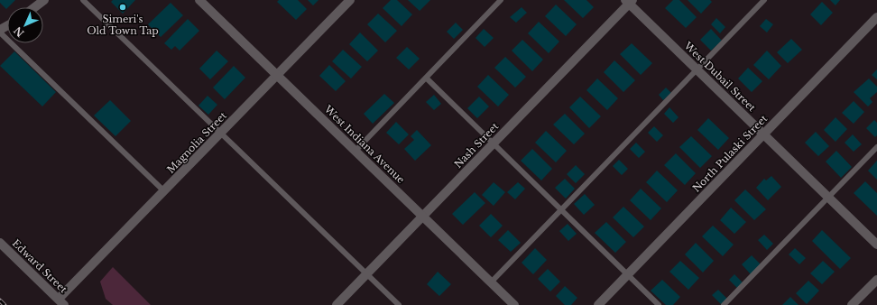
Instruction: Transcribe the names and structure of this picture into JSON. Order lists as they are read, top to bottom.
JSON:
{
  "streets": {
    "street": [
      "West Dubail Street",
      "Magnolia Street",
      "West Indiana Avenue",
      "Nash Street",
      "North Pulaski Street",
      "Edward Street"
    ]
  },
  "crossings": [
    ["West Dubail Street", "Nash Street"],
    ["West Dubail Street", "North Pulaski Street"],
    ["Magnolia Street", "West Indiana Avenue"],
    ["Magnolia Street", "Edward Street"],
    ["West Indiana Avenue", "Nash Street"]
  ],
  "places": ["Simeri's Old Town Tap"],
  "north": "bottom left"
}
